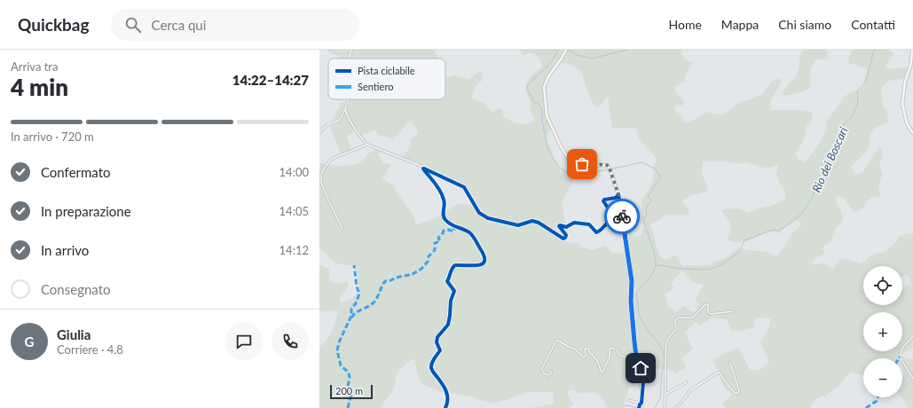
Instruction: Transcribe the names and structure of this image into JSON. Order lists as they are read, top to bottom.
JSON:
{
  "water": ["Rio dei Boscari"],
  "legend": ["Pista ciclabile", "Sentiero"],
  "scale_bar": "200 m",
  "page": {
    "header": "Quickbag",
    "search": "Cerca qui",
    "nav": [
      "Home",
      "Mappa",
      "Chi siamo",
      "Contatti"
    ],
    "heading": ["4 min", "Arriva tra", "14:22–14:27"],
    "panel": ["Giulia", "Corriere · 4.8"],
    "bar": "In arrivo · 720 m",
    "list": [
      ["Confermato", "14:00"],
      ["In preparazione", "14:05"],
      ["In arrivo", "14:12"],
      "Consegnato"
    ],
    "map_buttons": ["+", "−"],
    "round": "G",
    "scale": "200 m"
  }
}
